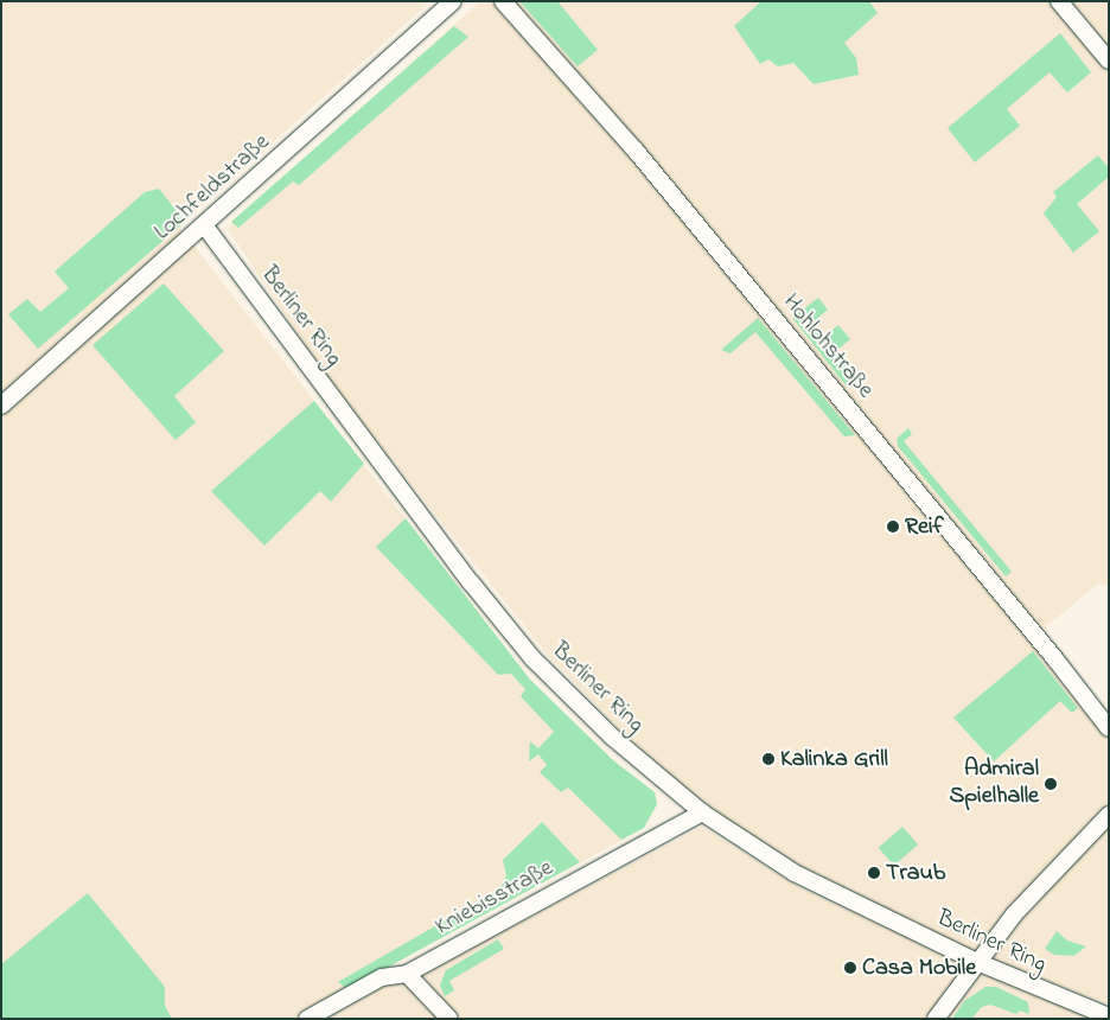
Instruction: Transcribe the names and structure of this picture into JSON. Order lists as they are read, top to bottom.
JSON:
{
  "streets": {
    "street": [
      "Lochfeldstraße",
      "Berliner Ring",
      "Hohlohstraße",
      "Kniebisstraße"
    ]
  },
  "crossings": [
    ["Lochfeldstraße", "Berliner Ring"],
    ["Berliner Ring", "Kniebisstraße"]
  ],
  "places": [
    "Reif",
    "Kalinka Grill",
    "Admiral Spielhalle",
    "Traub",
    "Casa Mobile"
  ]
}
